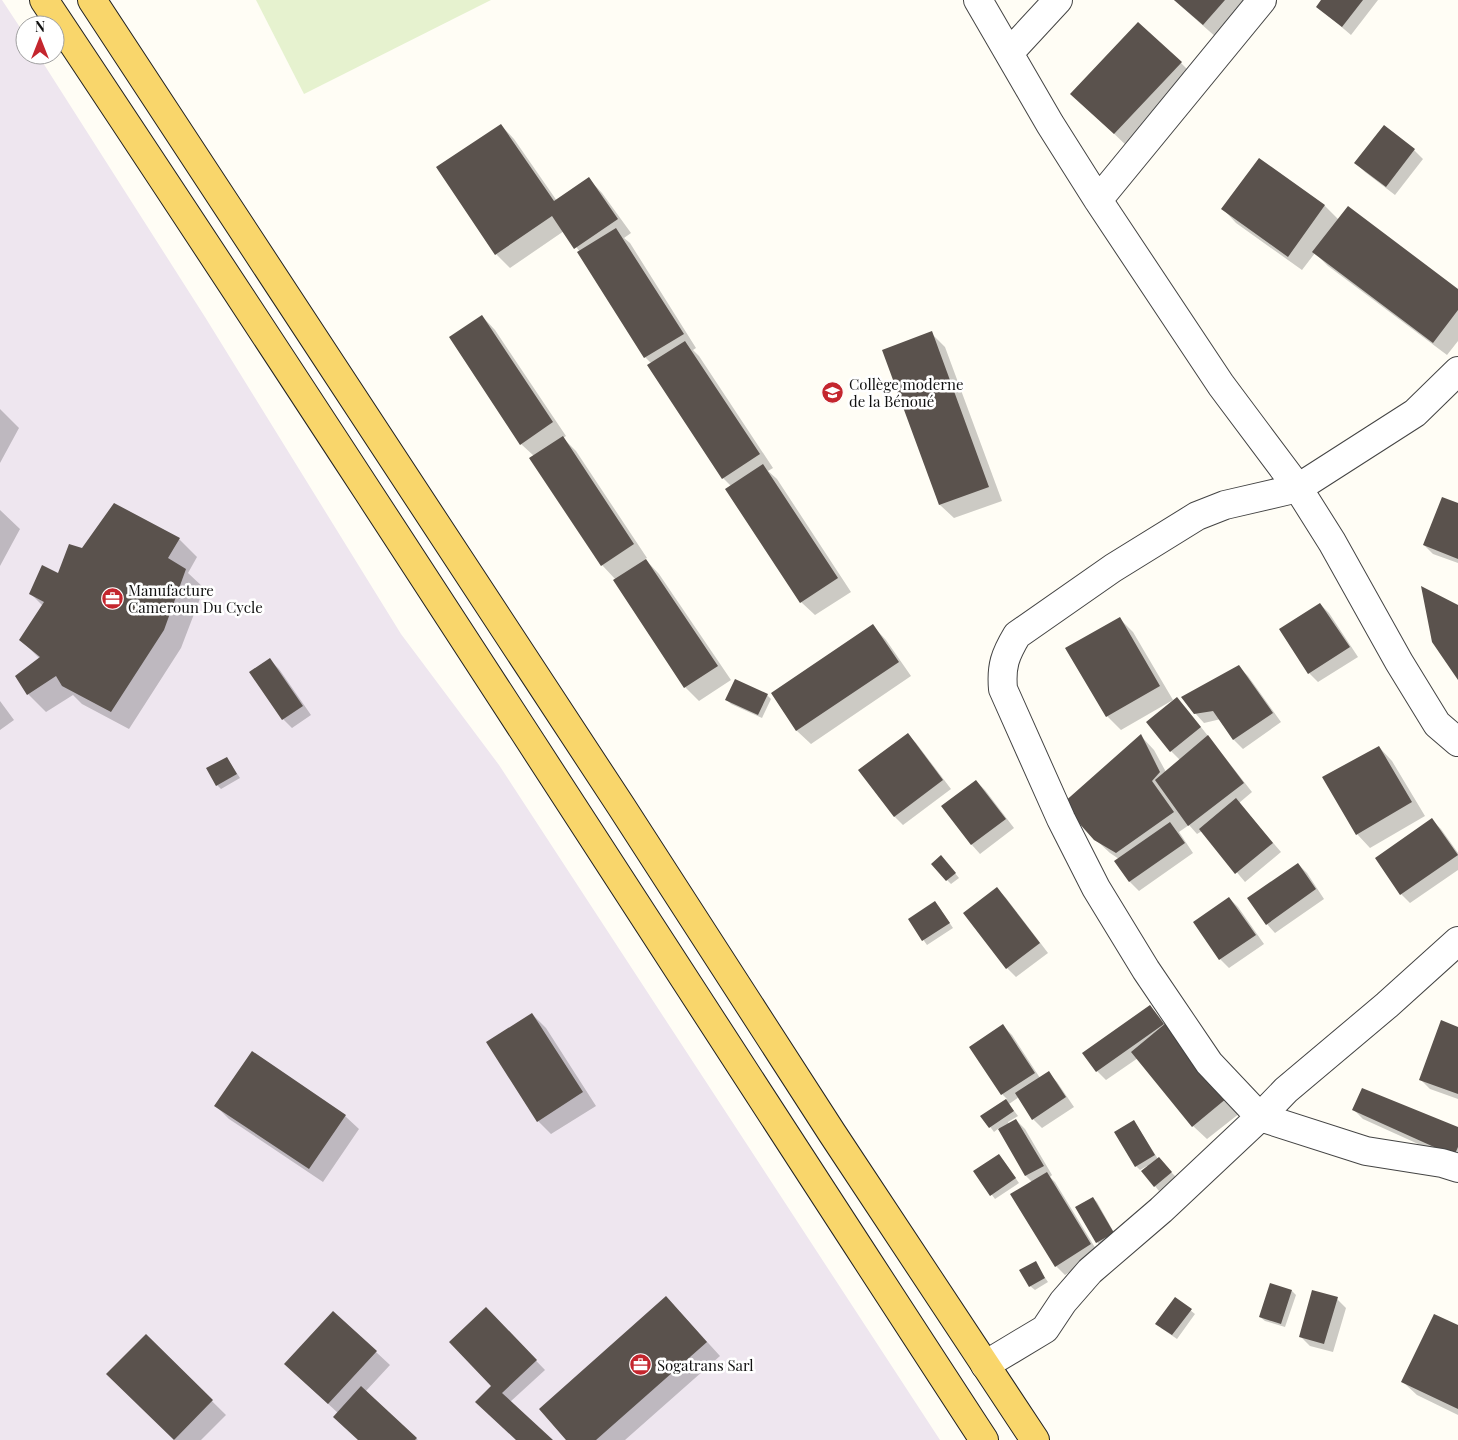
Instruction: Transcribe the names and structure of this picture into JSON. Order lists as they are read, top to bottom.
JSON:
{
  "places": {
    "school or university": ["Collège moderne de la Bénoué"],
    "office": ["Manufacture Cameroun Du Cycle", "Sogatrans Sarl"]
  },
  "north": "top"
}
